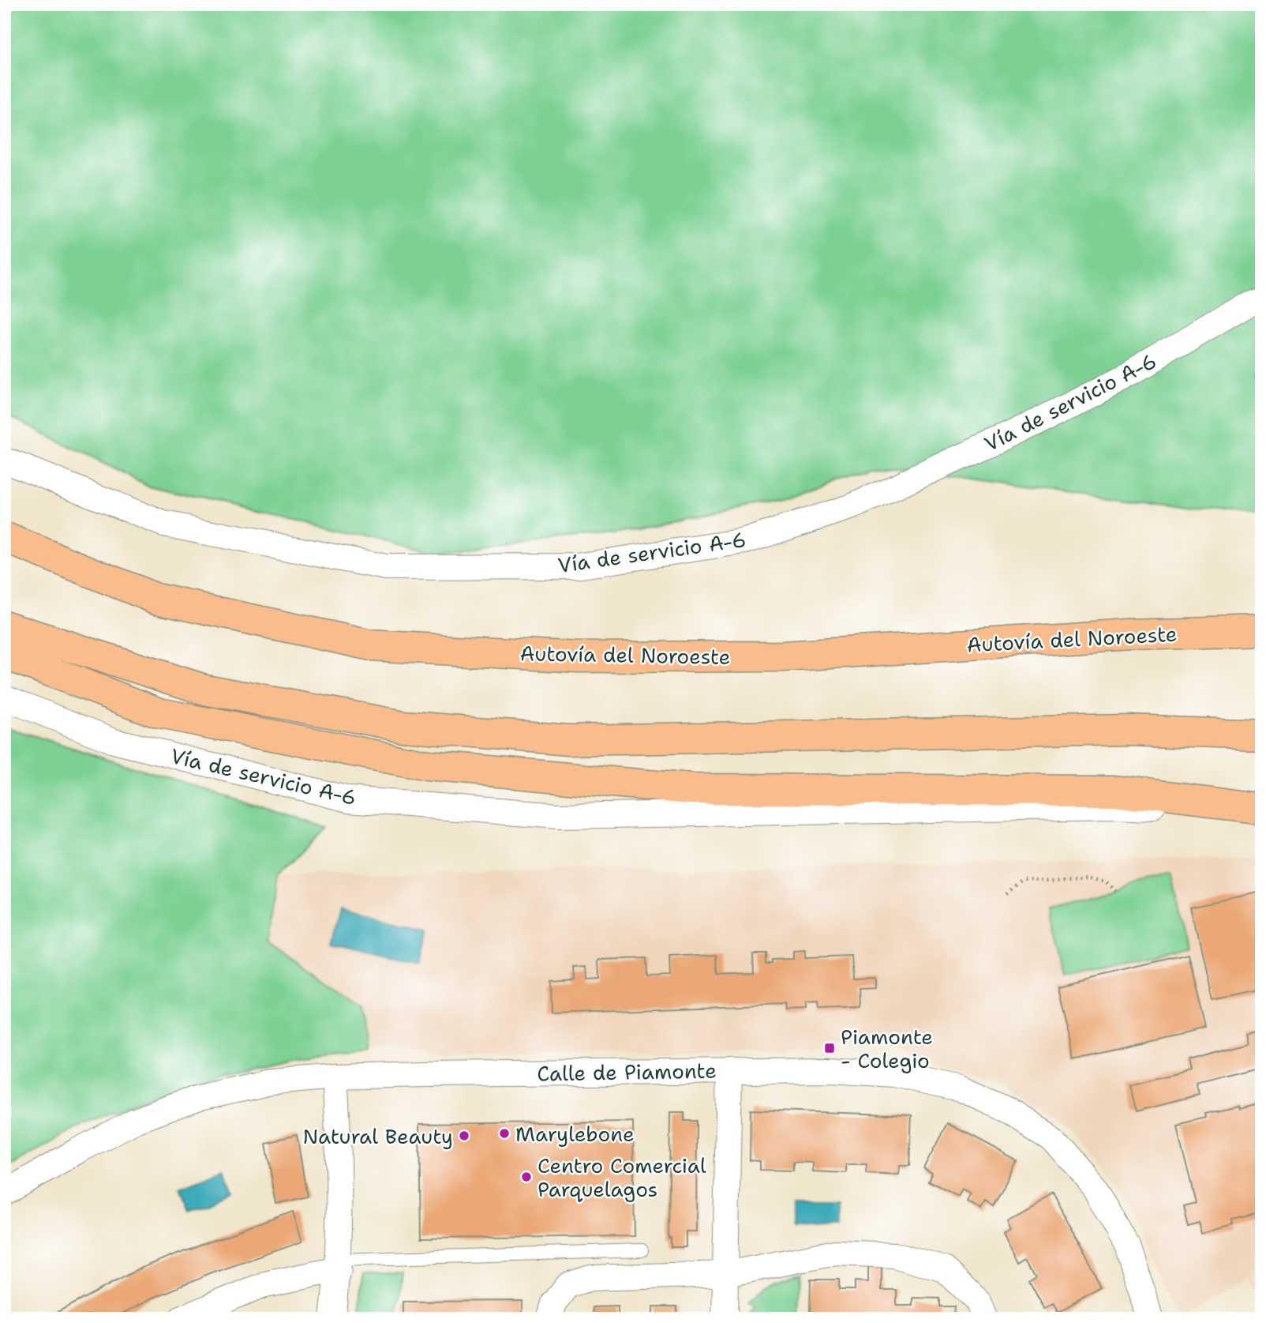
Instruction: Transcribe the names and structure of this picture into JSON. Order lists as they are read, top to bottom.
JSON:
{
  "streets": {
    "highway": ["Autovía del Noroeste"],
    "street": ["Vía de servicio A-6", "Calle de Piamonte"]
  },
  "places": {
    "transit": ["Piamonte - Colegio"],
    "other": ["Marylebone", "Natural Beauty", "Centro Comercial Parquelagos"]
  }
}
